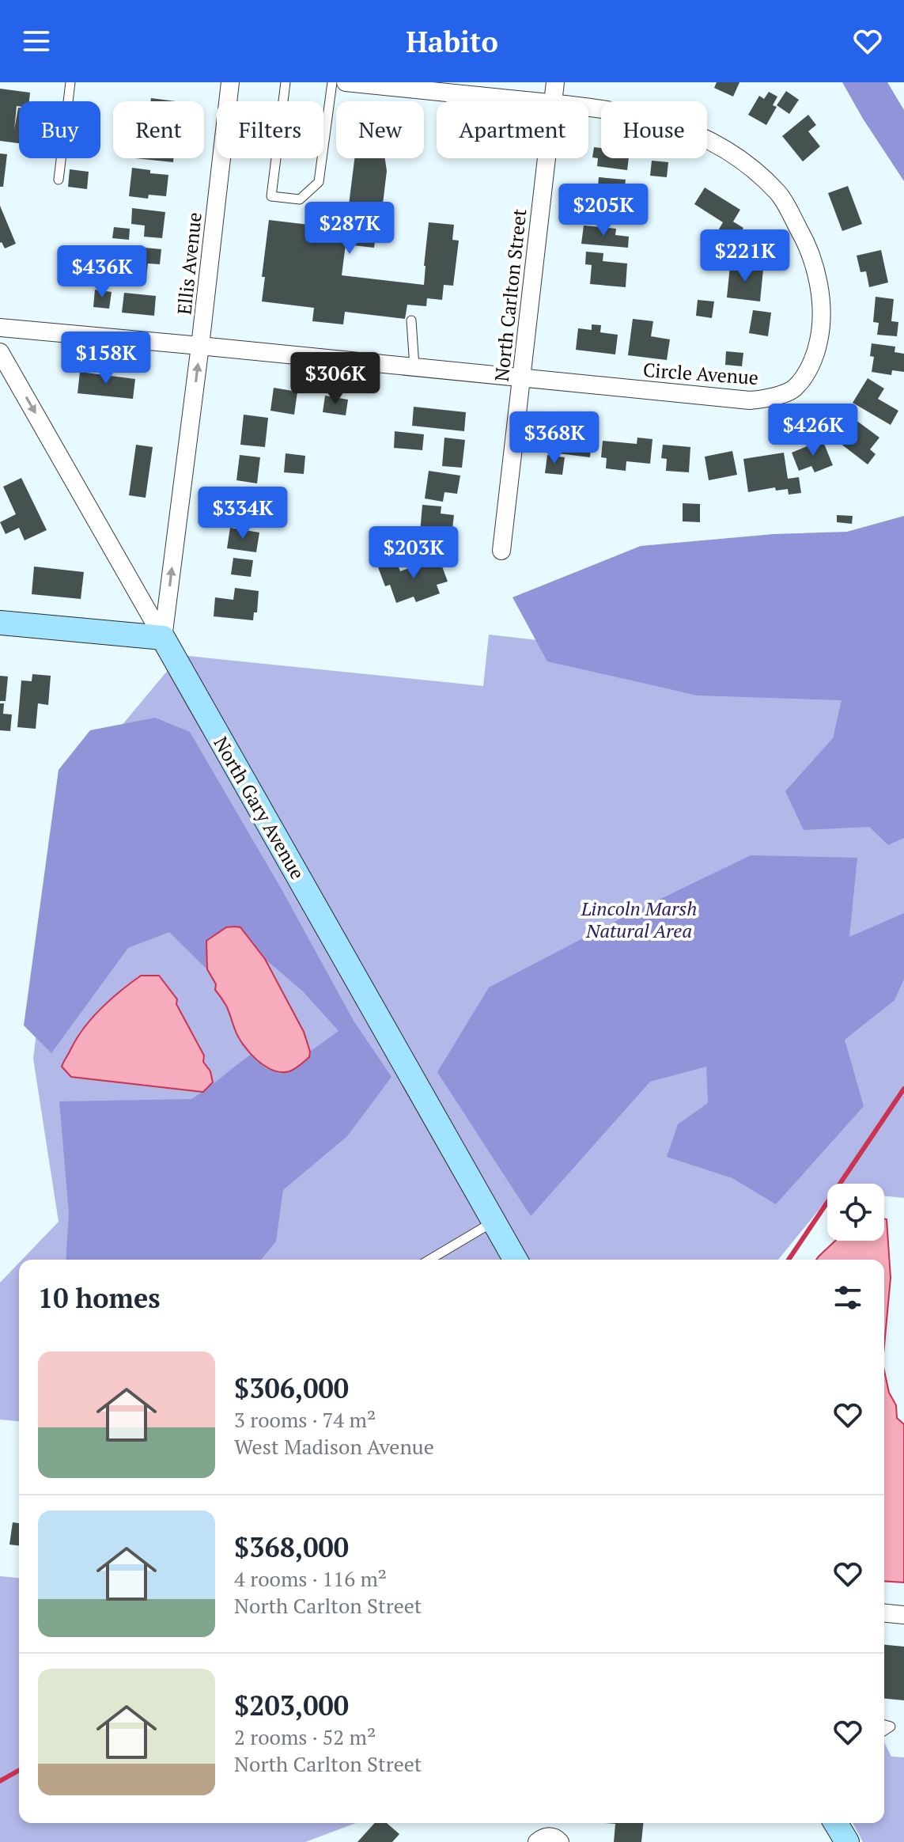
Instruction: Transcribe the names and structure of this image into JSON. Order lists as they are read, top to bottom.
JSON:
{
  "streets": {
    "street": [
      "Ellis Avenue",
      "North Carlton Street",
      "Circle Avenue",
      "North Gary Avenue"
    ]
  },
  "crossings": [
    ["Ellis Avenue", "Circle Avenue"],
    ["Ellis Avenue", "North Gary Avenue"],
    ["North Carlton Street", "Circle Avenue"]
  ],
  "one_way": ["Ellis Avenue"],
  "parks": ["Lincoln Marsh Natural Area"],
  "page": {
    "header": "Habito",
    "chip": [
      "Buy",
      "Rent",
      "Filters",
      "New",
      "Apartment",
      "House"
    ],
    "price": [
      "$205K",
      "$287K",
      "$221K",
      "$436K",
      "$158K",
      "$306K",
      "$426K",
      "$368K",
      "$334K",
      "$203K"
    ],
    "heading": "10 homes",
    "list": [
      {
        "name": "$306,000",
        "note": "3 rooms · 74 m² · West Madison Avenue"
      },
      {
        "name": "$368,000",
        "note": "4 rooms · 116 m² · North Carlton Street"
      },
      {
        "name": "$203,000",
        "note": "2 rooms · 52 m² · North Carlton Street"
      }
    ]
  }
}
